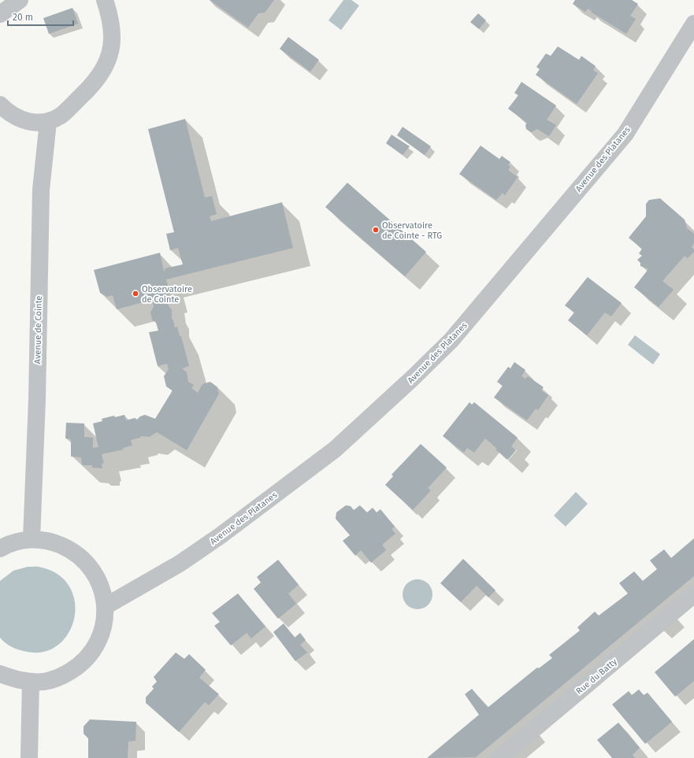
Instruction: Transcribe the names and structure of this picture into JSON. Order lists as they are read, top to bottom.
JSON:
{
  "streets": {
    "street": ["Avenue des Platanes", "Avenue de Cointe", "Rue du Batty"]
  },
  "places": ["Observatoire de Cointe - RTG", "Observatoire de Cointe"],
  "scale_bar": "20 m"
}
